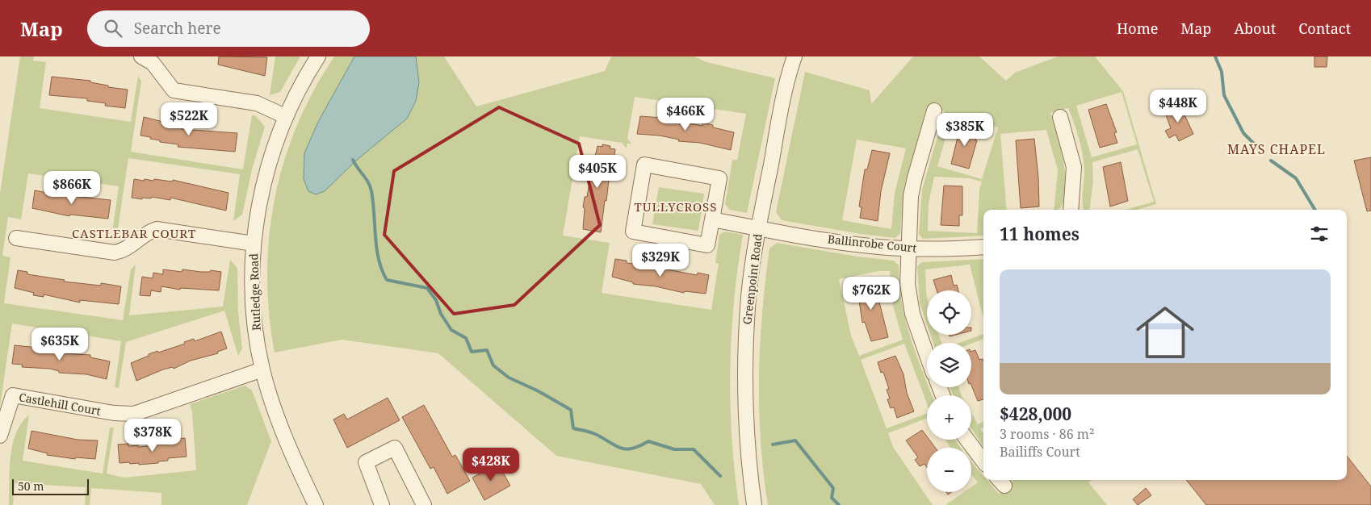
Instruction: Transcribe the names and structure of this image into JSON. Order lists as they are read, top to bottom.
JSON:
{
  "streets": {
    "street": [
      "Ballinrobe Court",
      "Greenpoint Road",
      "Rutledge Road",
      "Castlehill Court"
    ]
  },
  "crossings": [
    ["Ballinrobe Court", "Greenpoint Road"],
    ["Rutledge Road", "Castlehill Court"]
  ],
  "districts": ["MAYS CHAPEL", "TULLYCROSS", "CASTLEBAR COURT"],
  "scale_bar": "50 m",
  "page": {
    "header": "Map",
    "search": "Search here",
    "nav": [
      "Home",
      "Map",
      "About",
      "Contact"
    ],
    "price": [
      "$448K",
      "$466K",
      "$522K",
      "$385K",
      "$405K",
      "$866K",
      "$329K",
      "$762K",
      "$635K",
      "$378K",
      "$428K"
    ],
    "heading": "11 homes",
    "list": [
      {
        "name": "$428,000",
        "note": "3 rooms · 86 m² · Bailiffs Court"
      }
    ],
    "map_buttons": ["+", "−"],
    "scale": "50 m"
  }
}
